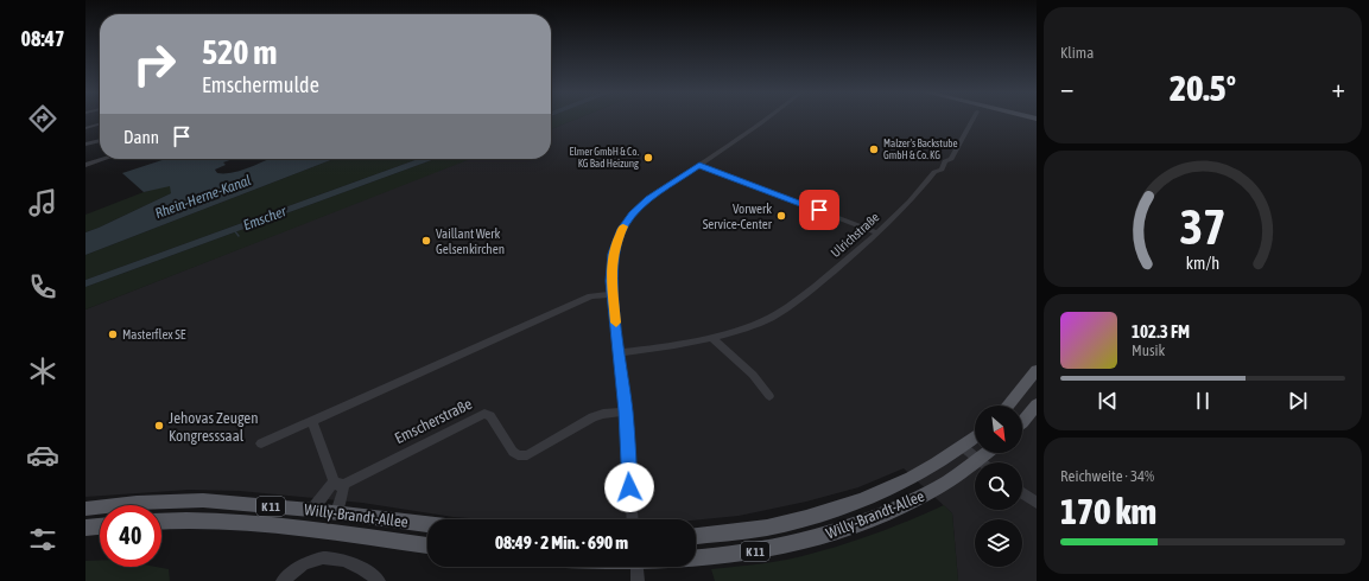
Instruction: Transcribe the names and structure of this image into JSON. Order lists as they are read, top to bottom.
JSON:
{
  "streets": {
    "main road": ["K 11", "Willy-Brandt-Allee"],
    "street": ["Ulrichstraße", "Emscherstraße"]
  },
  "crossings": [
    ["Emscherstraße", "Willy-Brandt-Allee"]
  ],
  "water": ["Rhein-Herne-Kanal", "Emscher"],
  "places": [
    "Malzer's Backstube GmbH & Co. KG",
    "Elmer GmbH & Co. KG Bad Heizung",
    "Vorwerk Service-Center",
    "Vaillant Werk Gelsenkirchen",
    "Masterflex SE",
    "Jehovas Zeugen Kongresssaal"
  ],
  "north": "bottom right",
  "page": {
    "tabs": "08:47",
    "tile": [
      "Klima",
      ["Reichweite · 34%", "170 km"]
    ],
    "turn": ["520 m", "Emschermulde"],
    "heat": ["−", "20.5°", "+"],
    "then": "Dann",
    "song": ["102.3 FM", "Musik"],
    "limit": "40",
    "trip": "08:49 · 2 Min. · 690 m",
    "gauge": ["37", "km/h"]
  }
}
